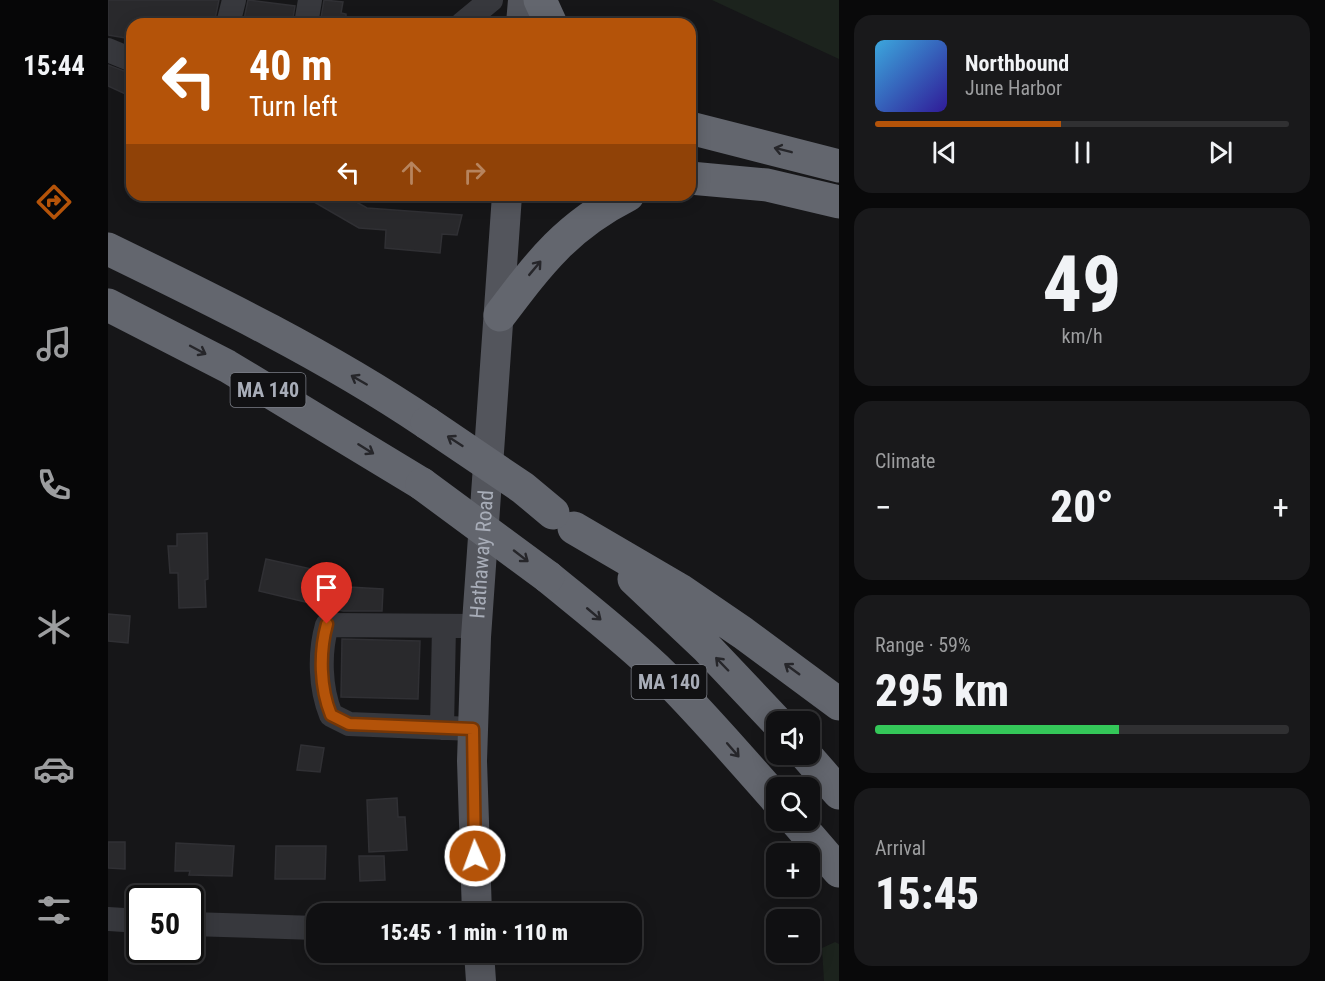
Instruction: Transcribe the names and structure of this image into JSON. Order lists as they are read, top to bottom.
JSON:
{
  "streets": {
    "highway": ["MA 140"],
    "main road": ["Hathaway Road"]
  },
  "page": {
    "tabs": "15:44",
    "turn": ["40 m", "Turn left"],
    "song": ["Northbound", "June Harbor"],
    "tile": [
      ["49", "km/h"],
      "Climate",
      ["Range · 59%", "295 km"],
      ["Arrival", "15:45"]
    ],
    "heat": ["−", "20°", "+"],
    "map_buttons": ["+", "−"],
    "limit": "50",
    "trip": "15:45 · 1 min · 110 m"
  }
}
